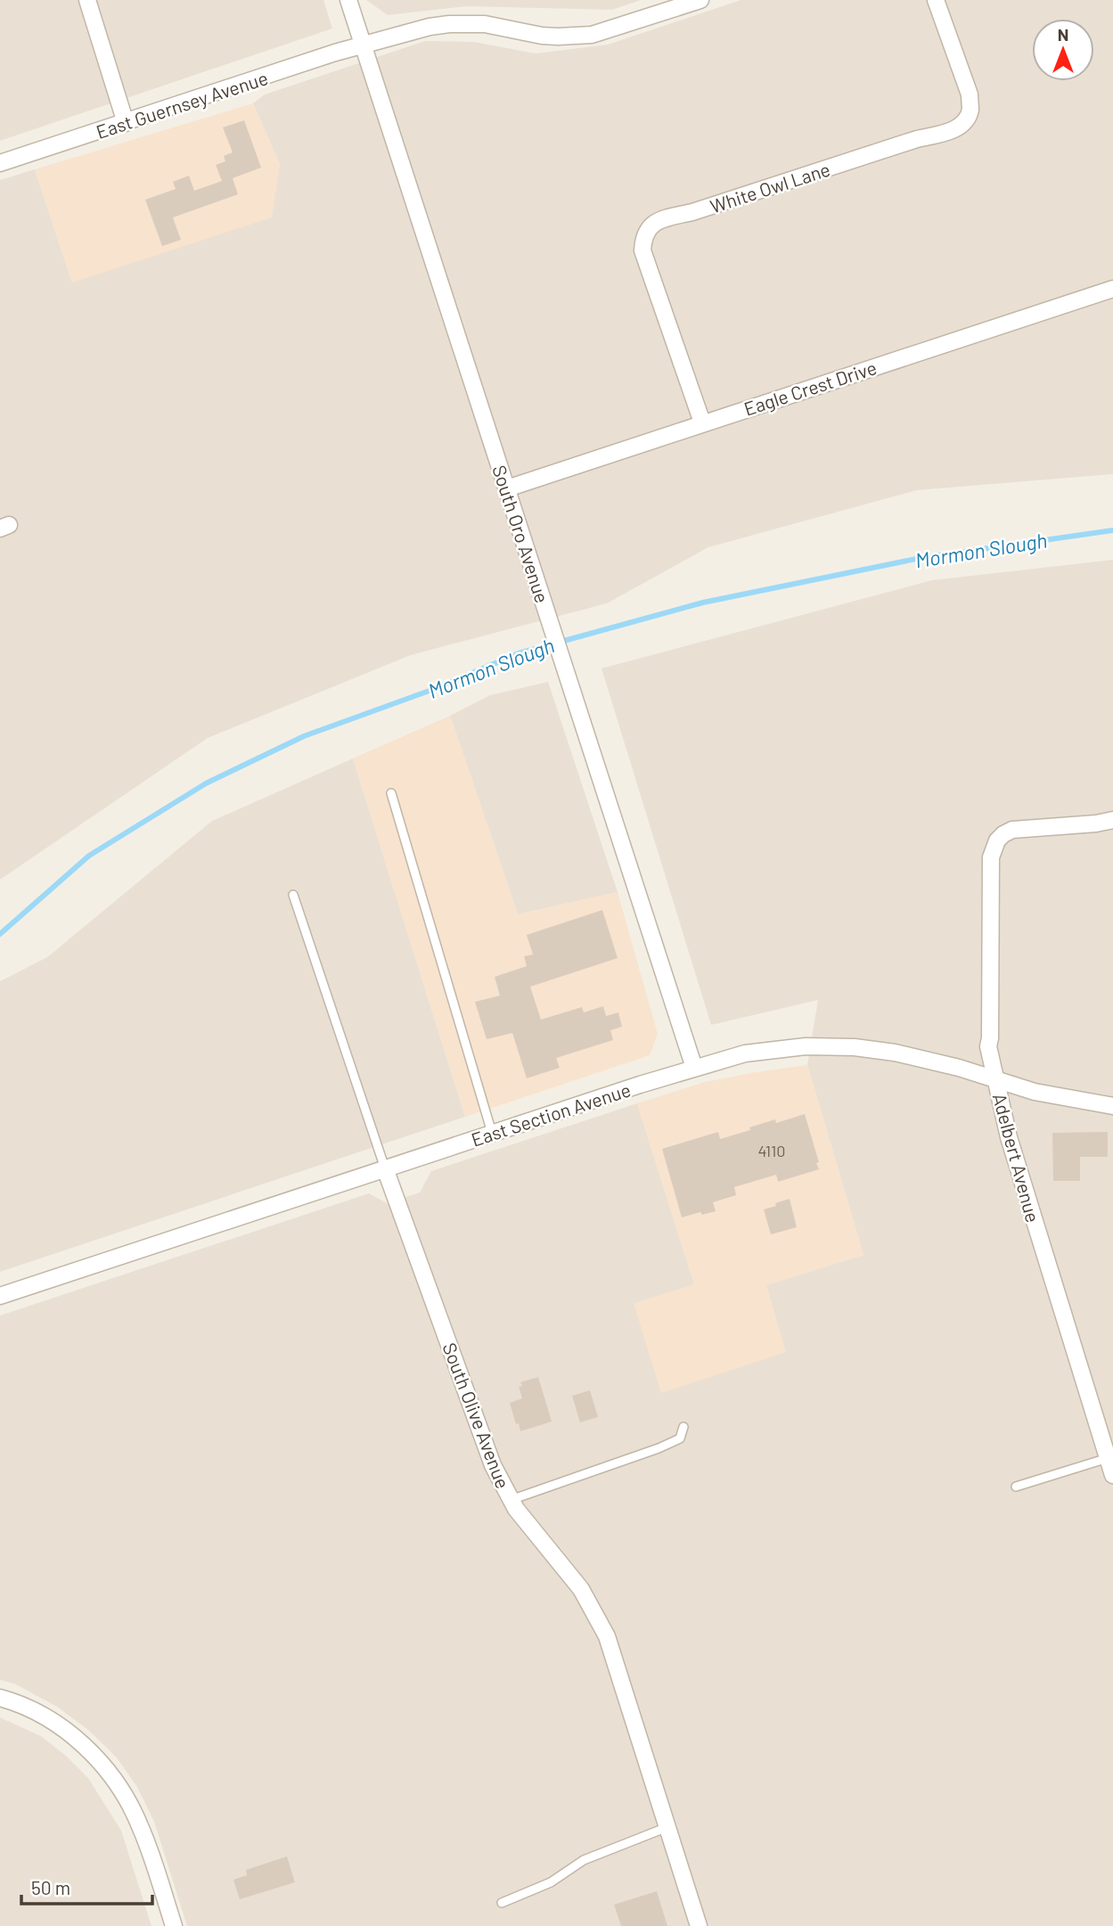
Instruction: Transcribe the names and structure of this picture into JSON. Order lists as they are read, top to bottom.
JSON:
{
  "streets": {
    "street": [
      "East Guernsey Avenue",
      "White Owl Lane",
      "Eagle Crest Drive",
      "South Oro Avenue",
      "East Section Avenue",
      "Adelbert Avenue",
      "South Olive Avenue"
    ]
  },
  "crossings": [
    ["East Guernsey Avenue", "South Oro Avenue"],
    ["White Owl Lane", "Eagle Crest Drive"],
    ["Eagle Crest Drive", "South Oro Avenue"],
    ["South Oro Avenue", "East Section Avenue"],
    ["East Section Avenue", "Adelbert Avenue"],
    ["East Section Avenue", "South Olive Avenue"]
  ],
  "water": ["Mormon Slough"],
  "house_numbers": ["4110"],
  "scale_bar": "50 m",
  "north": "top"
}
